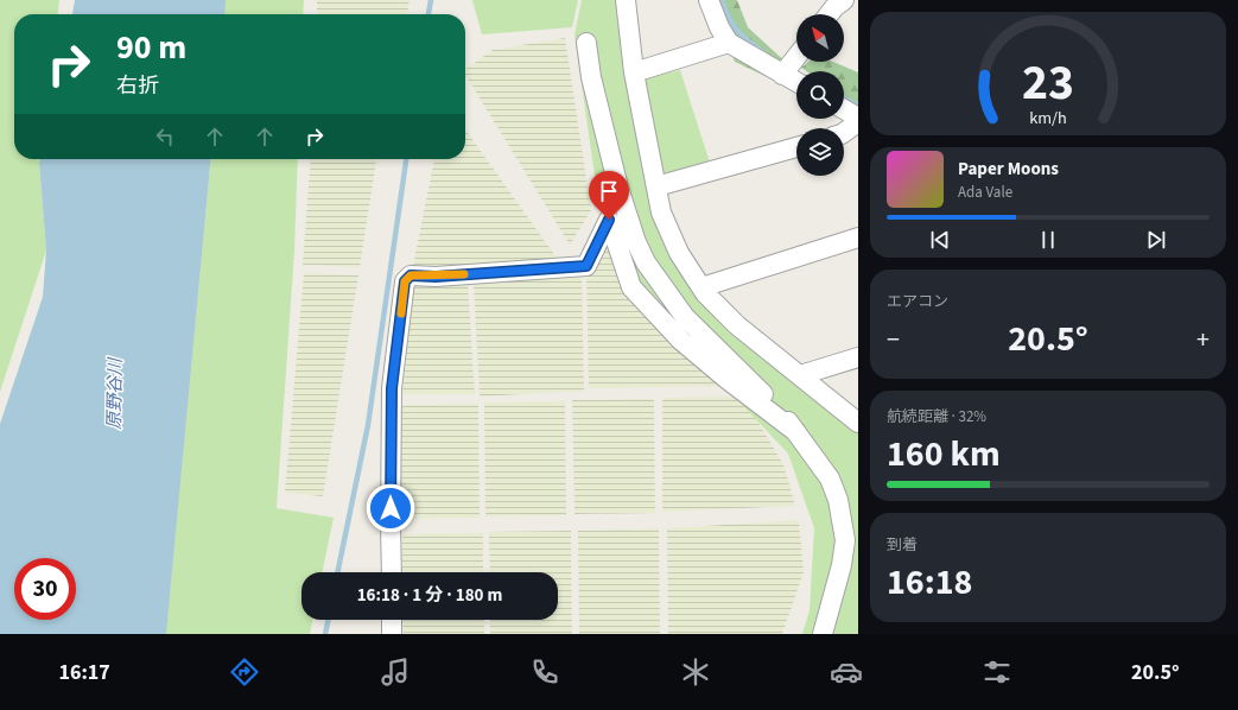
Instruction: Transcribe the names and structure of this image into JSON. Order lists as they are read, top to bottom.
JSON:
{
  "water": ["原野谷川"],
  "north": "top left",
  "page": {
    "turn": ["90 m", "右折"],
    "song": ["Paper Moons", "Ada Vale"],
    "tile": [
      "エアコン",
      ["航続距離 · 32%", "160 km"],
      ["到着", "16:18"]
    ],
    "heat": ["−", "20.5°", "+"],
    "limit": "30",
    "trip": "16:18 · 1 分 · 180 m",
    "tabs": ["16:17", "20.5°"],
    "gauge": ["23", "km/h"]
  }
}
